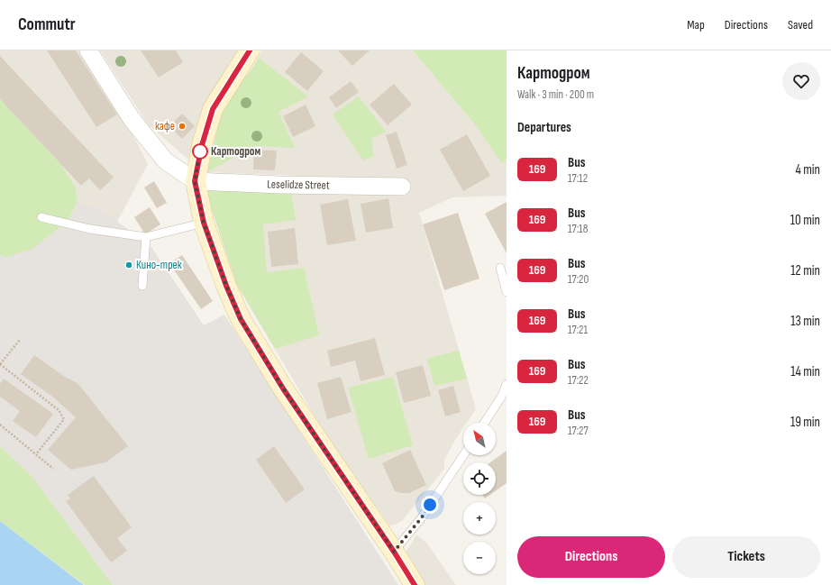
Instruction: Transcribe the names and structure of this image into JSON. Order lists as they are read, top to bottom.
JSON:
{
  "streets": {
    "street": ["Leselidze Street"]
  },
  "places": ["кафе", "Картодром", "Кино-трек"],
  "lines": ["bus line 169"],
  "north": "top left",
  "page": {
    "header": "Commutr",
    "nav": ["Map", "Directions", "Saved"],
    "heading": [
      ["Картодром", "Walk · 3 min · 200 m"],
      "Departures"
    ],
    "list": [
      {
        "mark": "169",
        "name": "Bus",
        "note": "17:12",
        "value": "4 min"
      },
      {
        "mark": "169",
        "name": "Bus",
        "note": "17:18",
        "value": "10 min"
      },
      {
        "mark": "169",
        "name": "Bus",
        "note": "17:20",
        "value": "12 min"
      },
      {
        "mark": "169",
        "name": "Bus",
        "note": "17:21",
        "value": "13 min"
      },
      {
        "mark": "169",
        "name": "Bus",
        "note": "17:22",
        "value": "14 min"
      },
      {
        "mark": "169",
        "name": "Bus",
        "note": "17:27",
        "value": "19 min"
      }
    ],
    "map_buttons": ["+", "−"],
    "buttons": ["Directions", "Tickets"]
  }
}
